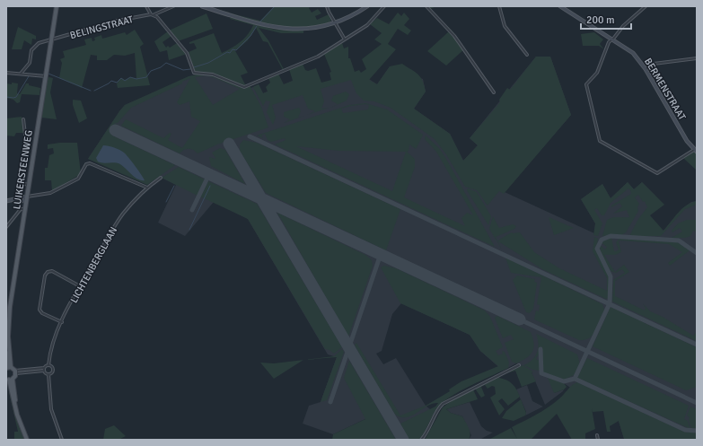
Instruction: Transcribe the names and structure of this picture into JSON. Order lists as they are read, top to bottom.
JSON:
{
  "streets": {
    "main road": ["LUIKERSTEENWEG"],
    "street": ["BELINGSTRAAT", "BERMENSTRAAT", "LICHTENBERGLAAN"]
  },
  "crossings": [
    ["BELINGSTRAAT", "LUIKERSTEENWEG"]
  ],
  "scale_bar": "200 m"
}
